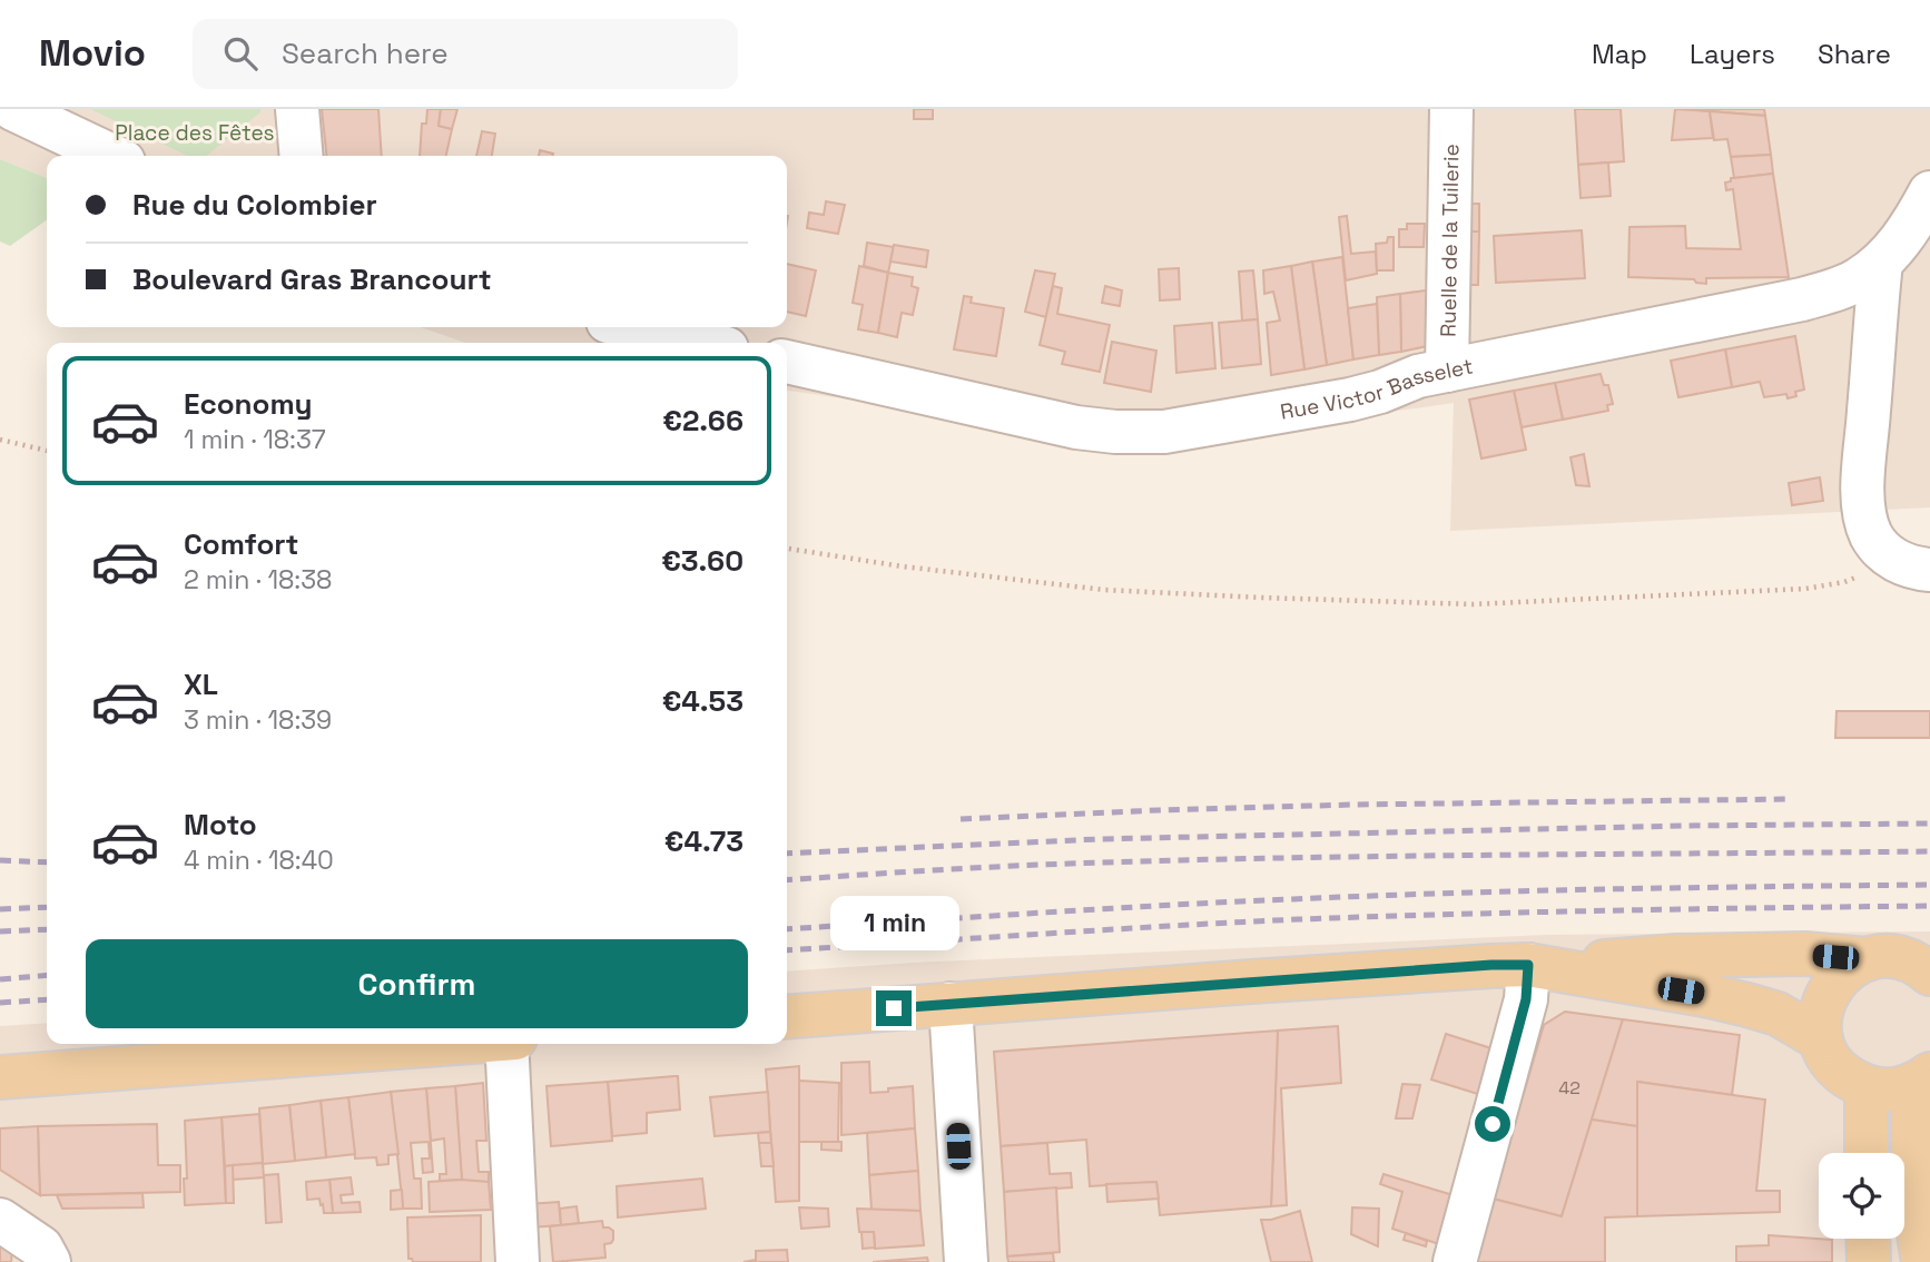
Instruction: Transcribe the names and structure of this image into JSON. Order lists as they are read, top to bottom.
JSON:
{
  "streets": {
    "street": ["Ruelle de la Tuilerie", "Rue Victor Basselet"]
  },
  "crossings": [
    ["Ruelle de la Tuilerie", "Rue Victor Basselet"]
  ],
  "parks": ["Place des Fêtes"],
  "house_numbers": ["42"],
  "page": {
    "header": "Movio",
    "search": "Search here",
    "nav": ["Map", "Layers", "Share"],
    "banner": ["Rue du Colombier", "Boulevard Gras Brancourt"],
    "list": [
      {
        "name": "Economy",
        "note": "1 min · 18:37",
        "value": "€2.66"
      },
      {
        "name": "Comfort",
        "note": "2 min · 18:38",
        "value": "€3.60"
      },
      {
        "name": "XL",
        "note": "3 min · 18:39",
        "value": "€4.53"
      },
      {
        "name": "Moto",
        "note": "4 min · 18:40",
        "value": "€4.73"
      }
    ],
    "bubble": "1 min",
    "buttons": "Confirm"
  }
}
